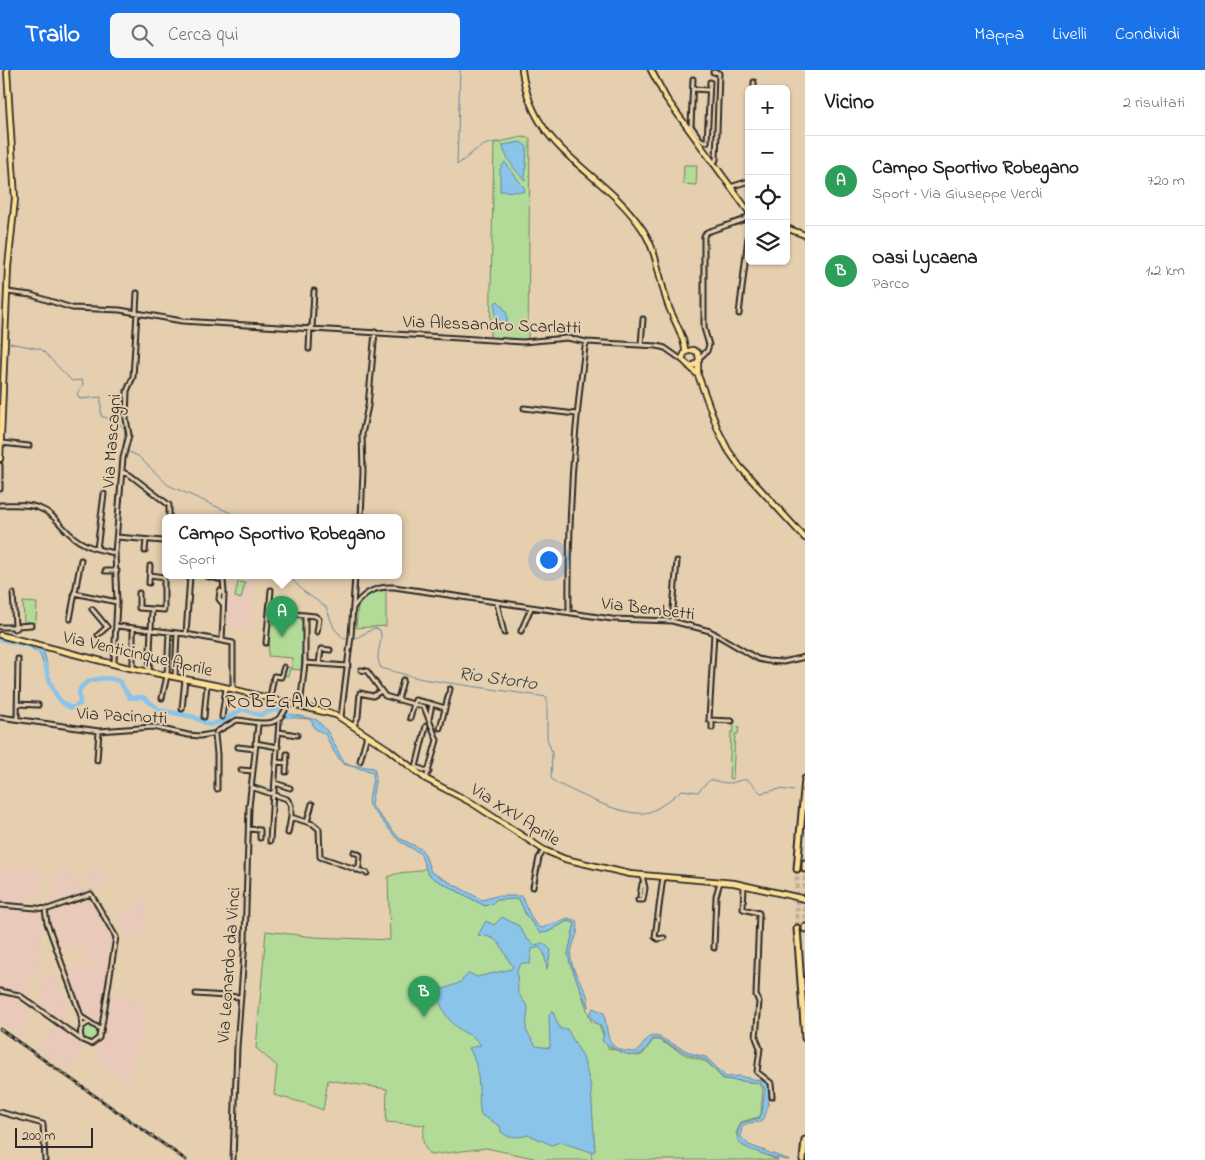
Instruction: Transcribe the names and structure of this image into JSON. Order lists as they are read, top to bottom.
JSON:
{
  "streets": {
    "main road": ["Via Venticinque Aprile", "Via XXV Aprile"],
    "street": [
      "Via Alessandro Scarlatti",
      "Via Mascagni",
      "Via Bembetti",
      "Via Pacinotti",
      "Via Leonardo da Vinci"
    ]
  },
  "crossings": [
    ["Via Alessandro Scarlatti", "Via Mascagni"],
    ["Via Mascagni", "Via Venticinque Aprile"],
    ["Via Venticinque Aprile", "Via Pacinotti"],
    ["Via Venticinque Aprile", "Via XXV Aprile"],
    ["Via Pacinotti", "Via Leonardo da Vinci"]
  ],
  "districts": ["ROBEGANO"],
  "water": ["Rio Storto"],
  "scale_bar": "200 m",
  "page": {
    "header": "Trailo",
    "search": "Cerca qui",
    "nav": ["Mappa", "Livelli", "Condividi"],
    "heading": ["Vicino", "2 risultati"],
    "map_buttons": ["+", "−"],
    "list": [
      {
        "mark": "A",
        "name": "Campo Sportivo Robegano",
        "note": "Sport · Via Giuseppe Verdi",
        "value": "720 m"
      },
      {
        "mark": "B",
        "name": "Oasi Lycaena",
        "note": "Parco",
        "value": "1.2 km"
      }
    ],
    "popup": ["Campo Sportivo Robegano", "Sport"],
    "pins": ["A", "B"],
    "scale": "200 m"
  }
}
